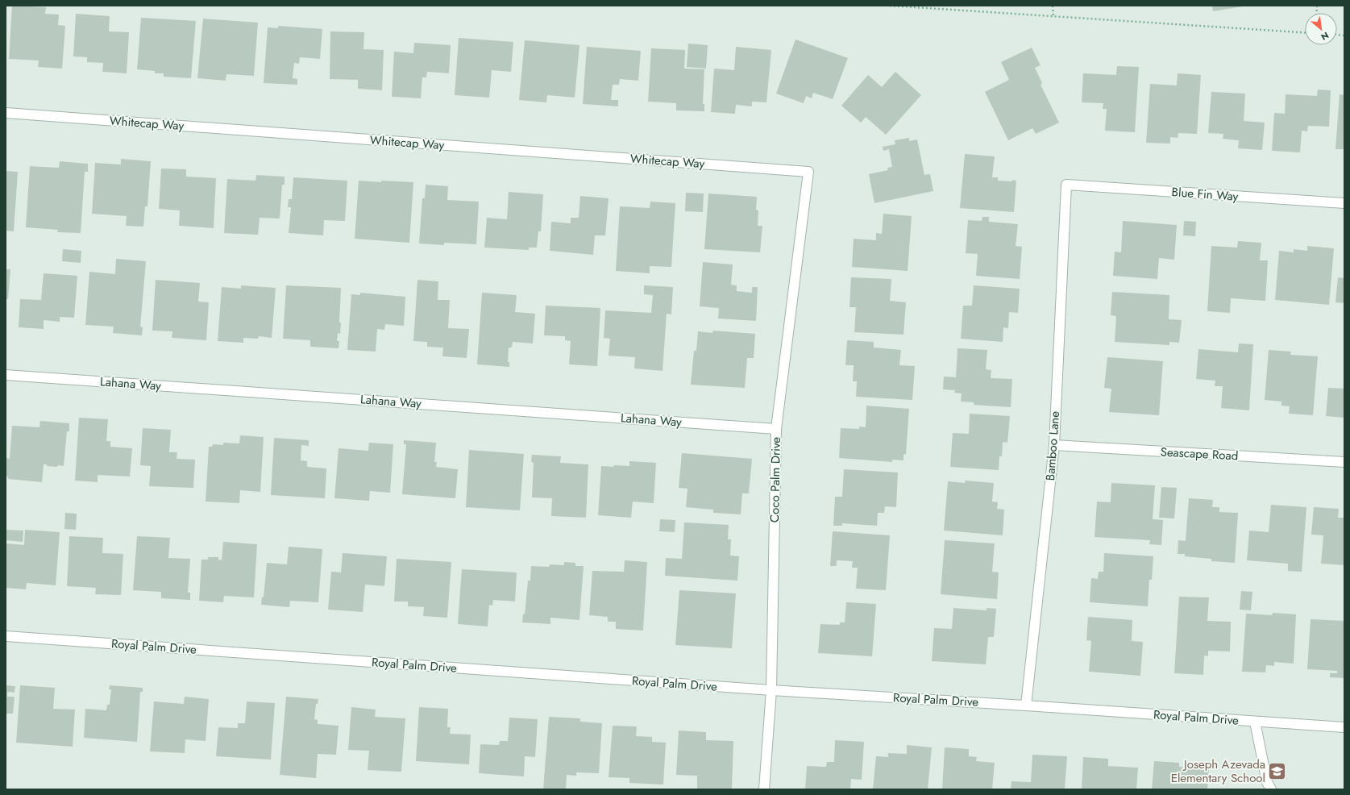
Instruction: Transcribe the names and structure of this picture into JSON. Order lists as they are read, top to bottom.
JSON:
{
  "streets": {
    "street": [
      "Whitecap Way",
      "Blue Fin Way",
      "Lahana Way",
      "Bamboo Lane",
      "Seascape Road",
      "Coco Palm Drive",
      "Royal Palm Drive"
    ]
  },
  "crossings": [
    ["Whitecap Way", "Coco Palm Drive"],
    ["Blue Fin Way", "Bamboo Lane"],
    ["Lahana Way", "Coco Palm Drive"],
    ["Bamboo Lane", "Seascape Road"],
    ["Bamboo Lane", "Royal Palm Drive"],
    ["Coco Palm Drive", "Royal Palm Drive"]
  ],
  "places": {
    "school or university": ["Joseph Azevada Elementary School"]
  },
  "north": "bottom right"
}
